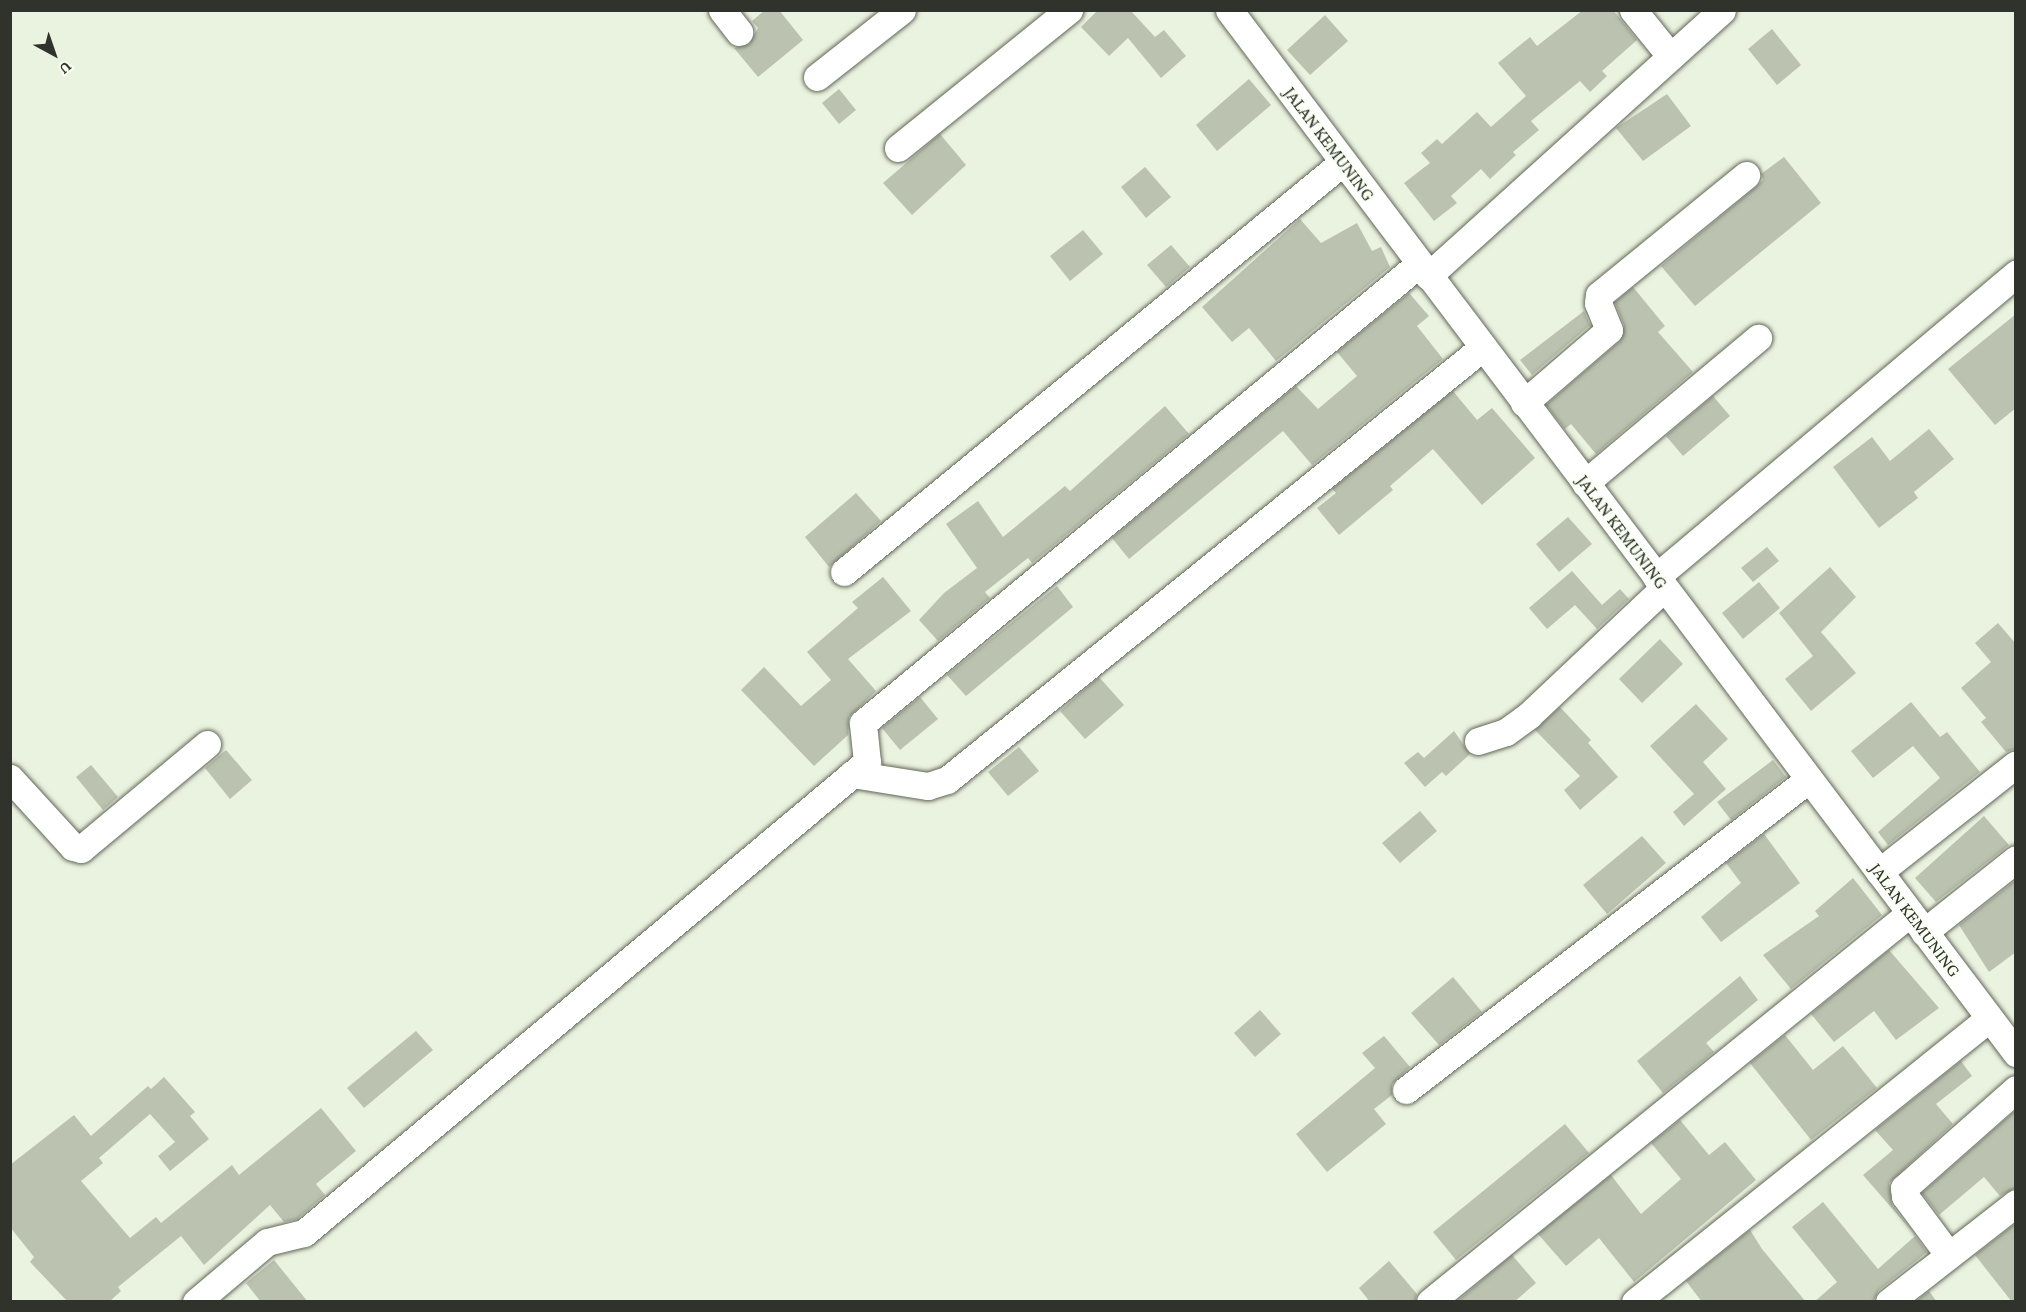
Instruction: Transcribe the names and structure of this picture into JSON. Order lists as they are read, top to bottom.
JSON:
{
  "streets": {
    "street": ["JALAN KEMUNING"]
  },
  "north": "bottom right"
}
